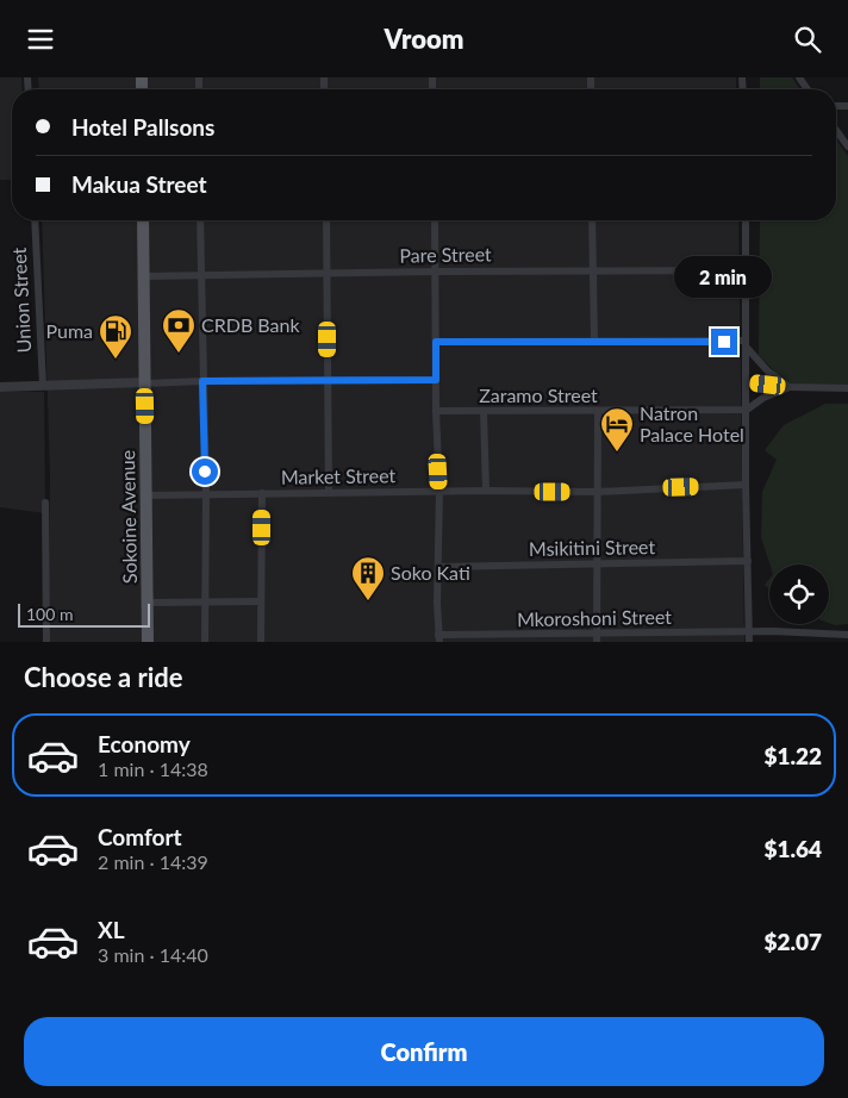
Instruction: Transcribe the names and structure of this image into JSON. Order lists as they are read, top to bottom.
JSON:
{
  "streets": {
    "main road": ["Sokoine Avenue"],
    "street": [
      "Pare Street",
      "Union Street",
      "Zaramo Street",
      "Market Street",
      "Msikitini Street",
      "Mkoroshoni Street"
    ]
  },
  "crossings": [
    ["Pare Street", "Sokoine Avenue"],
    ["Market Street", "Sokoine Avenue"]
  ],
  "places": {
    "bank": ["CRDB Bank"],
    "fuel station": ["Puma"],
    "hotel": ["Natron Palace Hotel"],
    "building": ["Soko Kati"]
  },
  "scale_bar": "100 m",
  "page": {
    "header": "Vroom",
    "banner": ["Hotel Pallsons", "Makua Street"],
    "bubble": "2 min",
    "scale": "100 m",
    "heading": "Choose a ride",
    "list": [
      {
        "name": "Economy",
        "note": "1 min · 14:38",
        "value": "$1.22"
      },
      {
        "name": "Comfort",
        "note": "2 min · 14:39",
        "value": "$1.64"
      },
      {
        "name": "XL",
        "note": "3 min · 14:40",
        "value": "$2.07"
      }
    ],
    "buttons": "Confirm"
  }
}
